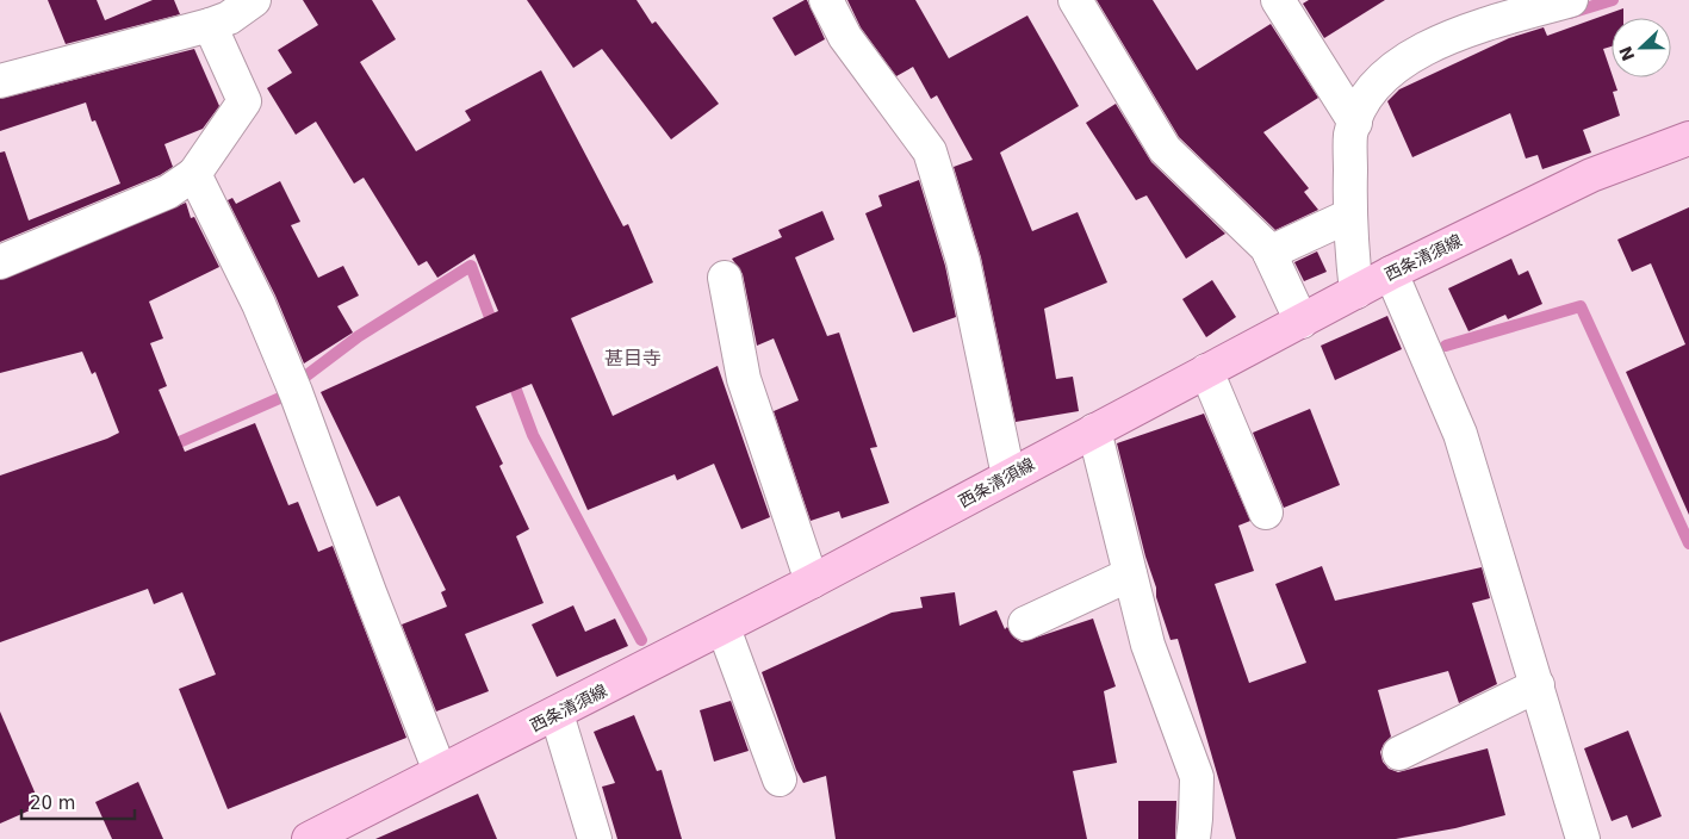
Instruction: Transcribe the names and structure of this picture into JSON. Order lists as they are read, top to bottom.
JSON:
{
  "streets": {
    "main road": ["西条清須線"]
  },
  "districts": ["甚目寺"],
  "scale_bar": "20 m",
  "north": "left"
}
